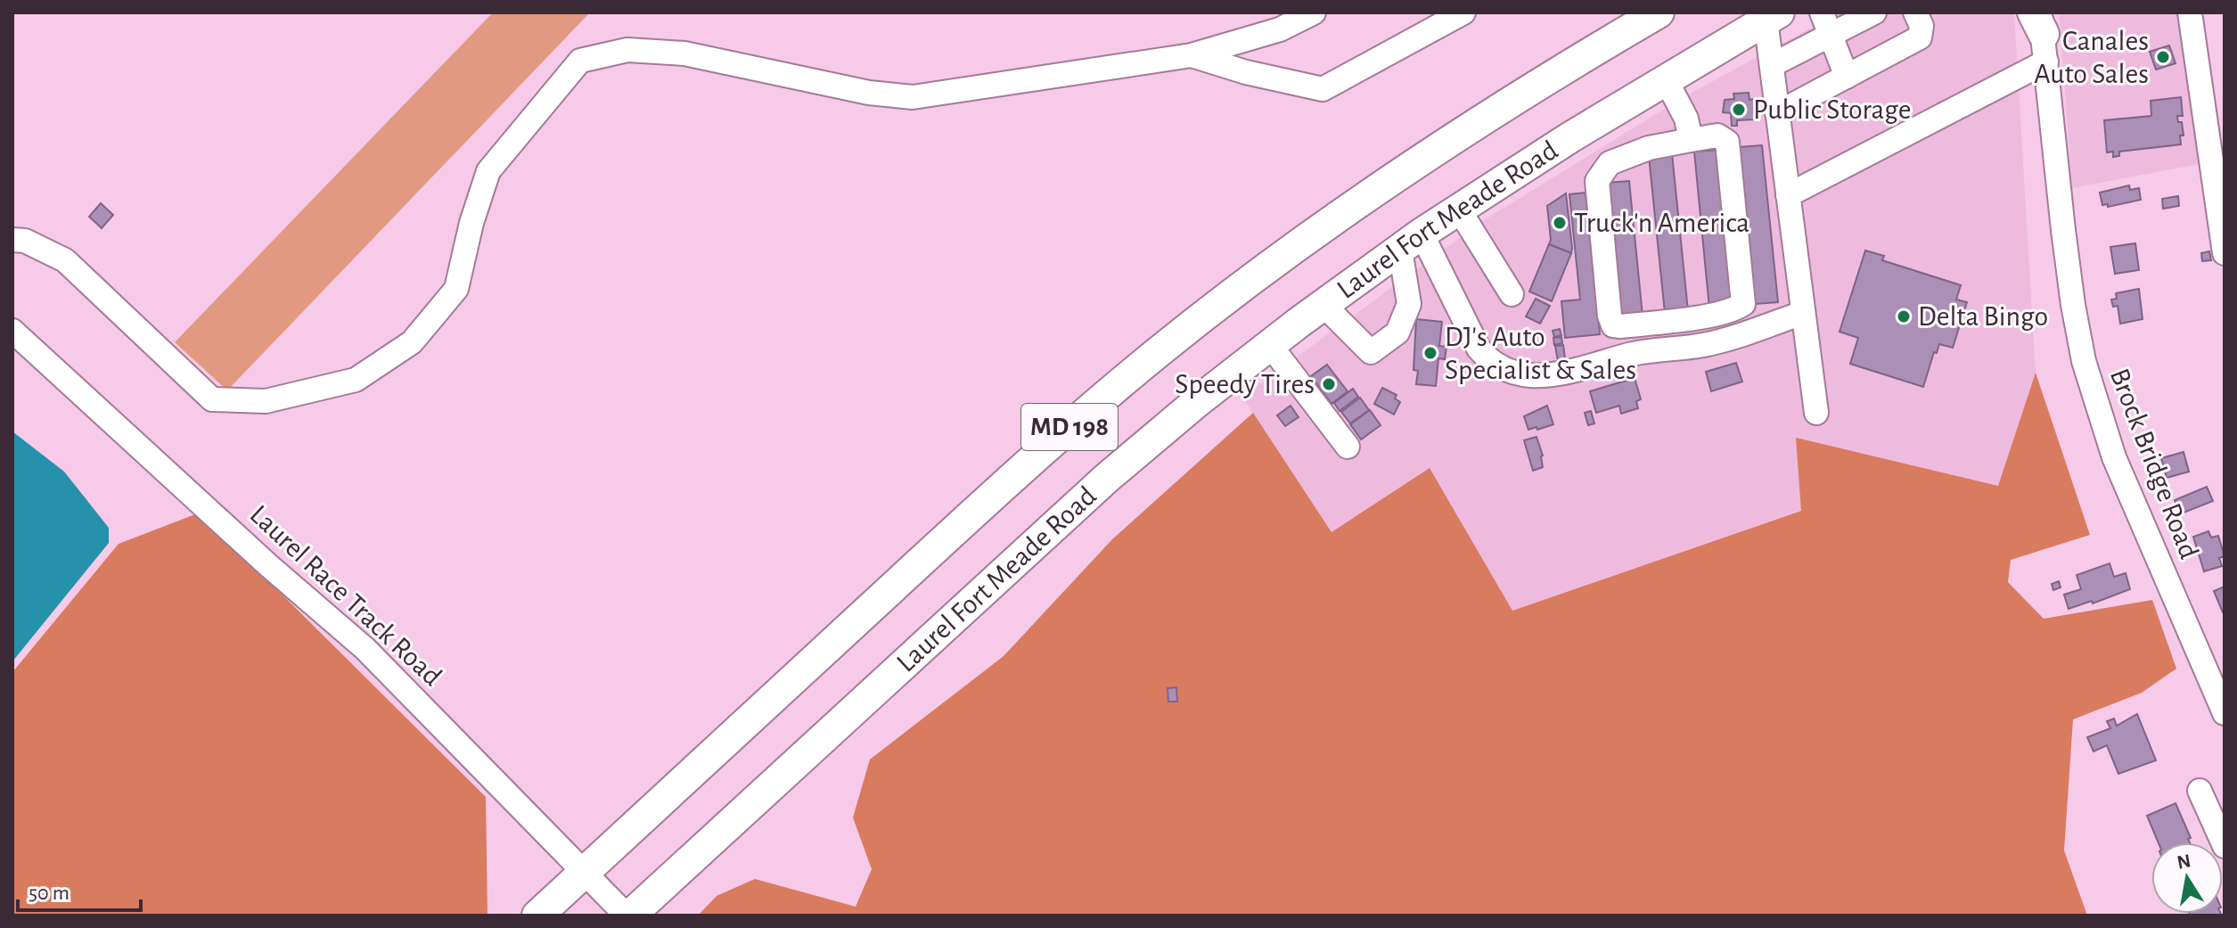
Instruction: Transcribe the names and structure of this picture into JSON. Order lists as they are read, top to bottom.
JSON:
{
  "streets": {
    "main road": ["Laurel Fort Meade Road", "MD 198"],
    "street": ["Brock Bridge Road", "Laurel Race Track Road"]
  },
  "crossings": [
    ["Laurel Fort Meade Road", "Laurel Race Track Road"],
    ["MD 198", "Laurel Race Track Road"]
  ],
  "places": [
    "Canales Auto Sales",
    "Public Storage",
    "Truck'n America",
    "Delta Bingo",
    "DJ's Auto Specialist & Sales",
    "Speedy Tires"
  ],
  "scale_bar": "50 m",
  "north": "top"
}
